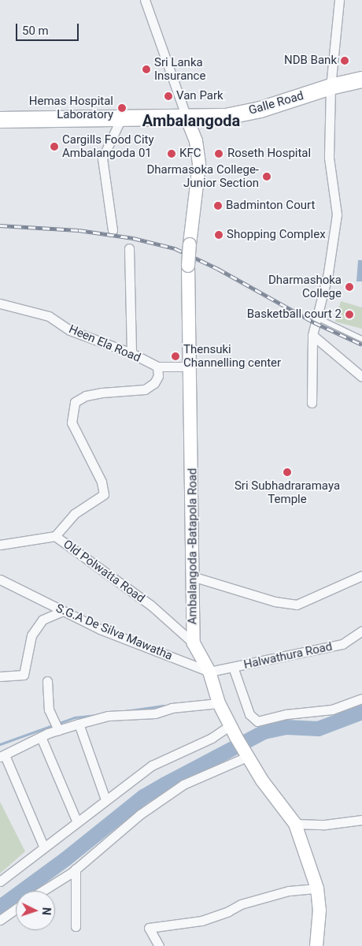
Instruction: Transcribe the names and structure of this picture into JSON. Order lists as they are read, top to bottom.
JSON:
{
  "streets": {
    "highway": ["Galle Road"],
    "main road": ["Ambalangoda -Batapola Road"],
    "street": [
      "Heen Ela Road",
      "Old Polwatta Road",
      "S.G.A De Silva Mawatha",
      "Halwathura Road"
    ]
  },
  "crossings": [
    ["Galle Road", "Ambalangoda -Batapola Road"],
    ["Heen Ela Road", "Ambalangoda -Batapola Road"],
    ["Ambalangoda -Batapola Road", "Old Polwatta Road"],
    ["Ambalangoda -Batapola Road", "S.G.A De Silva Mawatha"],
    ["Ambalangoda -Batapola Road", "Halwathura Road"],
    ["S.G.A De Silva Mawatha", "Halwathura Road"]
  ],
  "districts": ["Ambalangoda"],
  "places": [
    "NDB Bank",
    "Sri Lanka Insurance",
    "Van Park",
    "Hemas Hospital Laboratory",
    "Cargills Food City Ambalangoda 01",
    "KFC",
    "Roseth Hospital",
    "Dharmasoka College- Junior Section",
    "Badminton Court",
    "Shopping Complex",
    "Dharmashoka College",
    "Basketball court 2",
    "Thensuki Channelling center",
    "Sri Subhadraramaya Temple"
  ],
  "scale_bar": "50 m",
  "north": "right"
}
